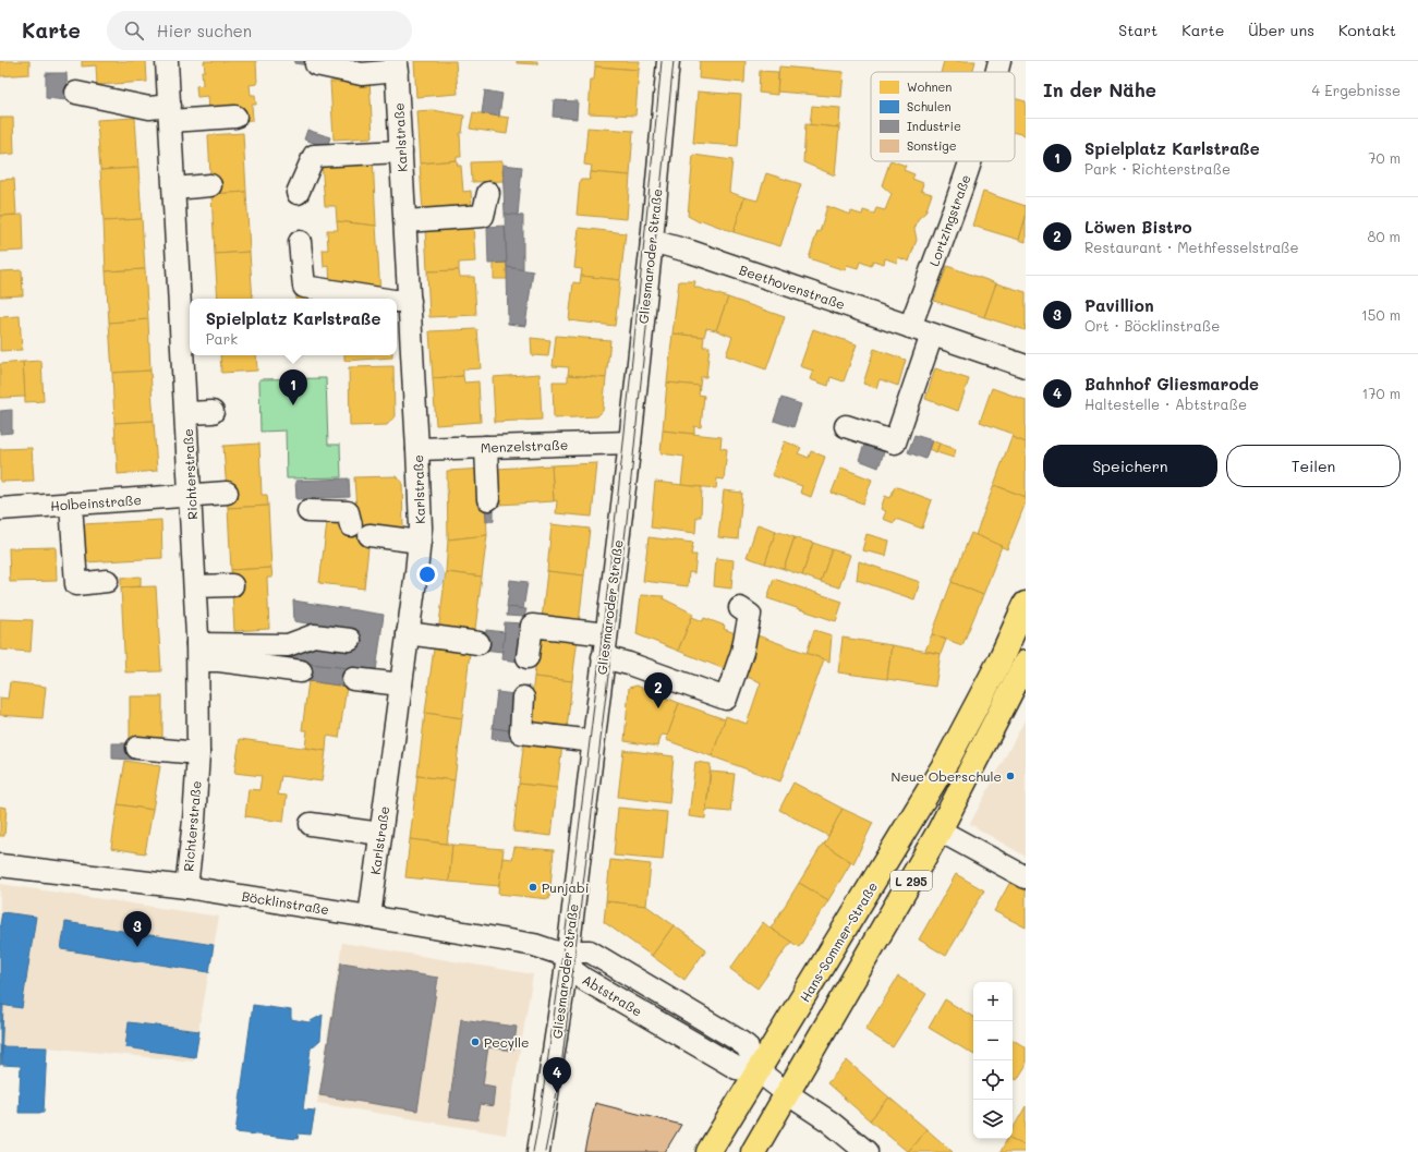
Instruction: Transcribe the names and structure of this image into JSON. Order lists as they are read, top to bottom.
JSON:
{
  "streets": {
    "main road": ["L 295", "Hans-Sommer-Straße"],
    "street": [
      "Karlstraße",
      "Lortzingstraße",
      "Gliesmaroder Straße",
      "Beethovenstraße",
      "Menzelstraße",
      "Richterstraße",
      "Holbeinstraße",
      "Böcklinstraße",
      "Abtstraße"
    ]
  },
  "crossings": [
    ["Karlstraße", "Menzelstraße"],
    ["Karlstraße", "Böcklinstraße"],
    ["Lortzingstraße", "Beethovenstraße"],
    ["Gliesmaroder Straße", "Beethovenstraße"],
    ["Gliesmaroder Straße", "Menzelstraße"],
    ["Gliesmaroder Straße", "Böcklinstraße"],
    ["Gliesmaroder Straße", "Abtstraße"],
    ["Richterstraße", "Holbeinstraße"],
    ["Richterstraße", "Böcklinstraße"],
    ["L 295", "Hans-Sommer-Straße"],
    ["L 295", "Abtstraße"],
    ["Böcklinstraße", "Abtstraße"],
    ["Hans-Sommer-Straße", "Abtstraße"]
  ],
  "places": ["Neue Oberschule", "Punjabi", "Pecylle"],
  "legend": [
    "Wohnen",
    "Schulen",
    "Industrie",
    "Sonstige"
  ],
  "page": {
    "header": "Karte",
    "search": "Hier suchen",
    "nav": [
      "Start",
      "Karte",
      "Über uns",
      "Kontakt"
    ],
    "heading": ["In der Nähe", "4 Ergebnisse"],
    "list": [
      {
        "mark": "1",
        "name": "Spielplatz Karlstraße",
        "note": "Park · Richterstraße",
        "value": "70 m"
      },
      {
        "mark": "2",
        "name": "Löwen Bistro",
        "note": "Restaurant · Methfesselstraße",
        "value": "80 m"
      },
      {
        "mark": "3",
        "name": "Pavillion",
        "note": "Ort · Böcklinstraße",
        "value": "150 m"
      },
      {
        "mark": "4",
        "name": "Bahnhof Gliesmarode",
        "note": "Haltestelle · Abtstraße",
        "value": "170 m"
      }
    ],
    "popup": ["Spielplatz Karlstraße", "Park"],
    "pins": [
      "1",
      "2",
      "3",
      "4"
    ],
    "buttons": ["Speichern", "Teilen"],
    "map_buttons": ["+", "−"]
  }
}
